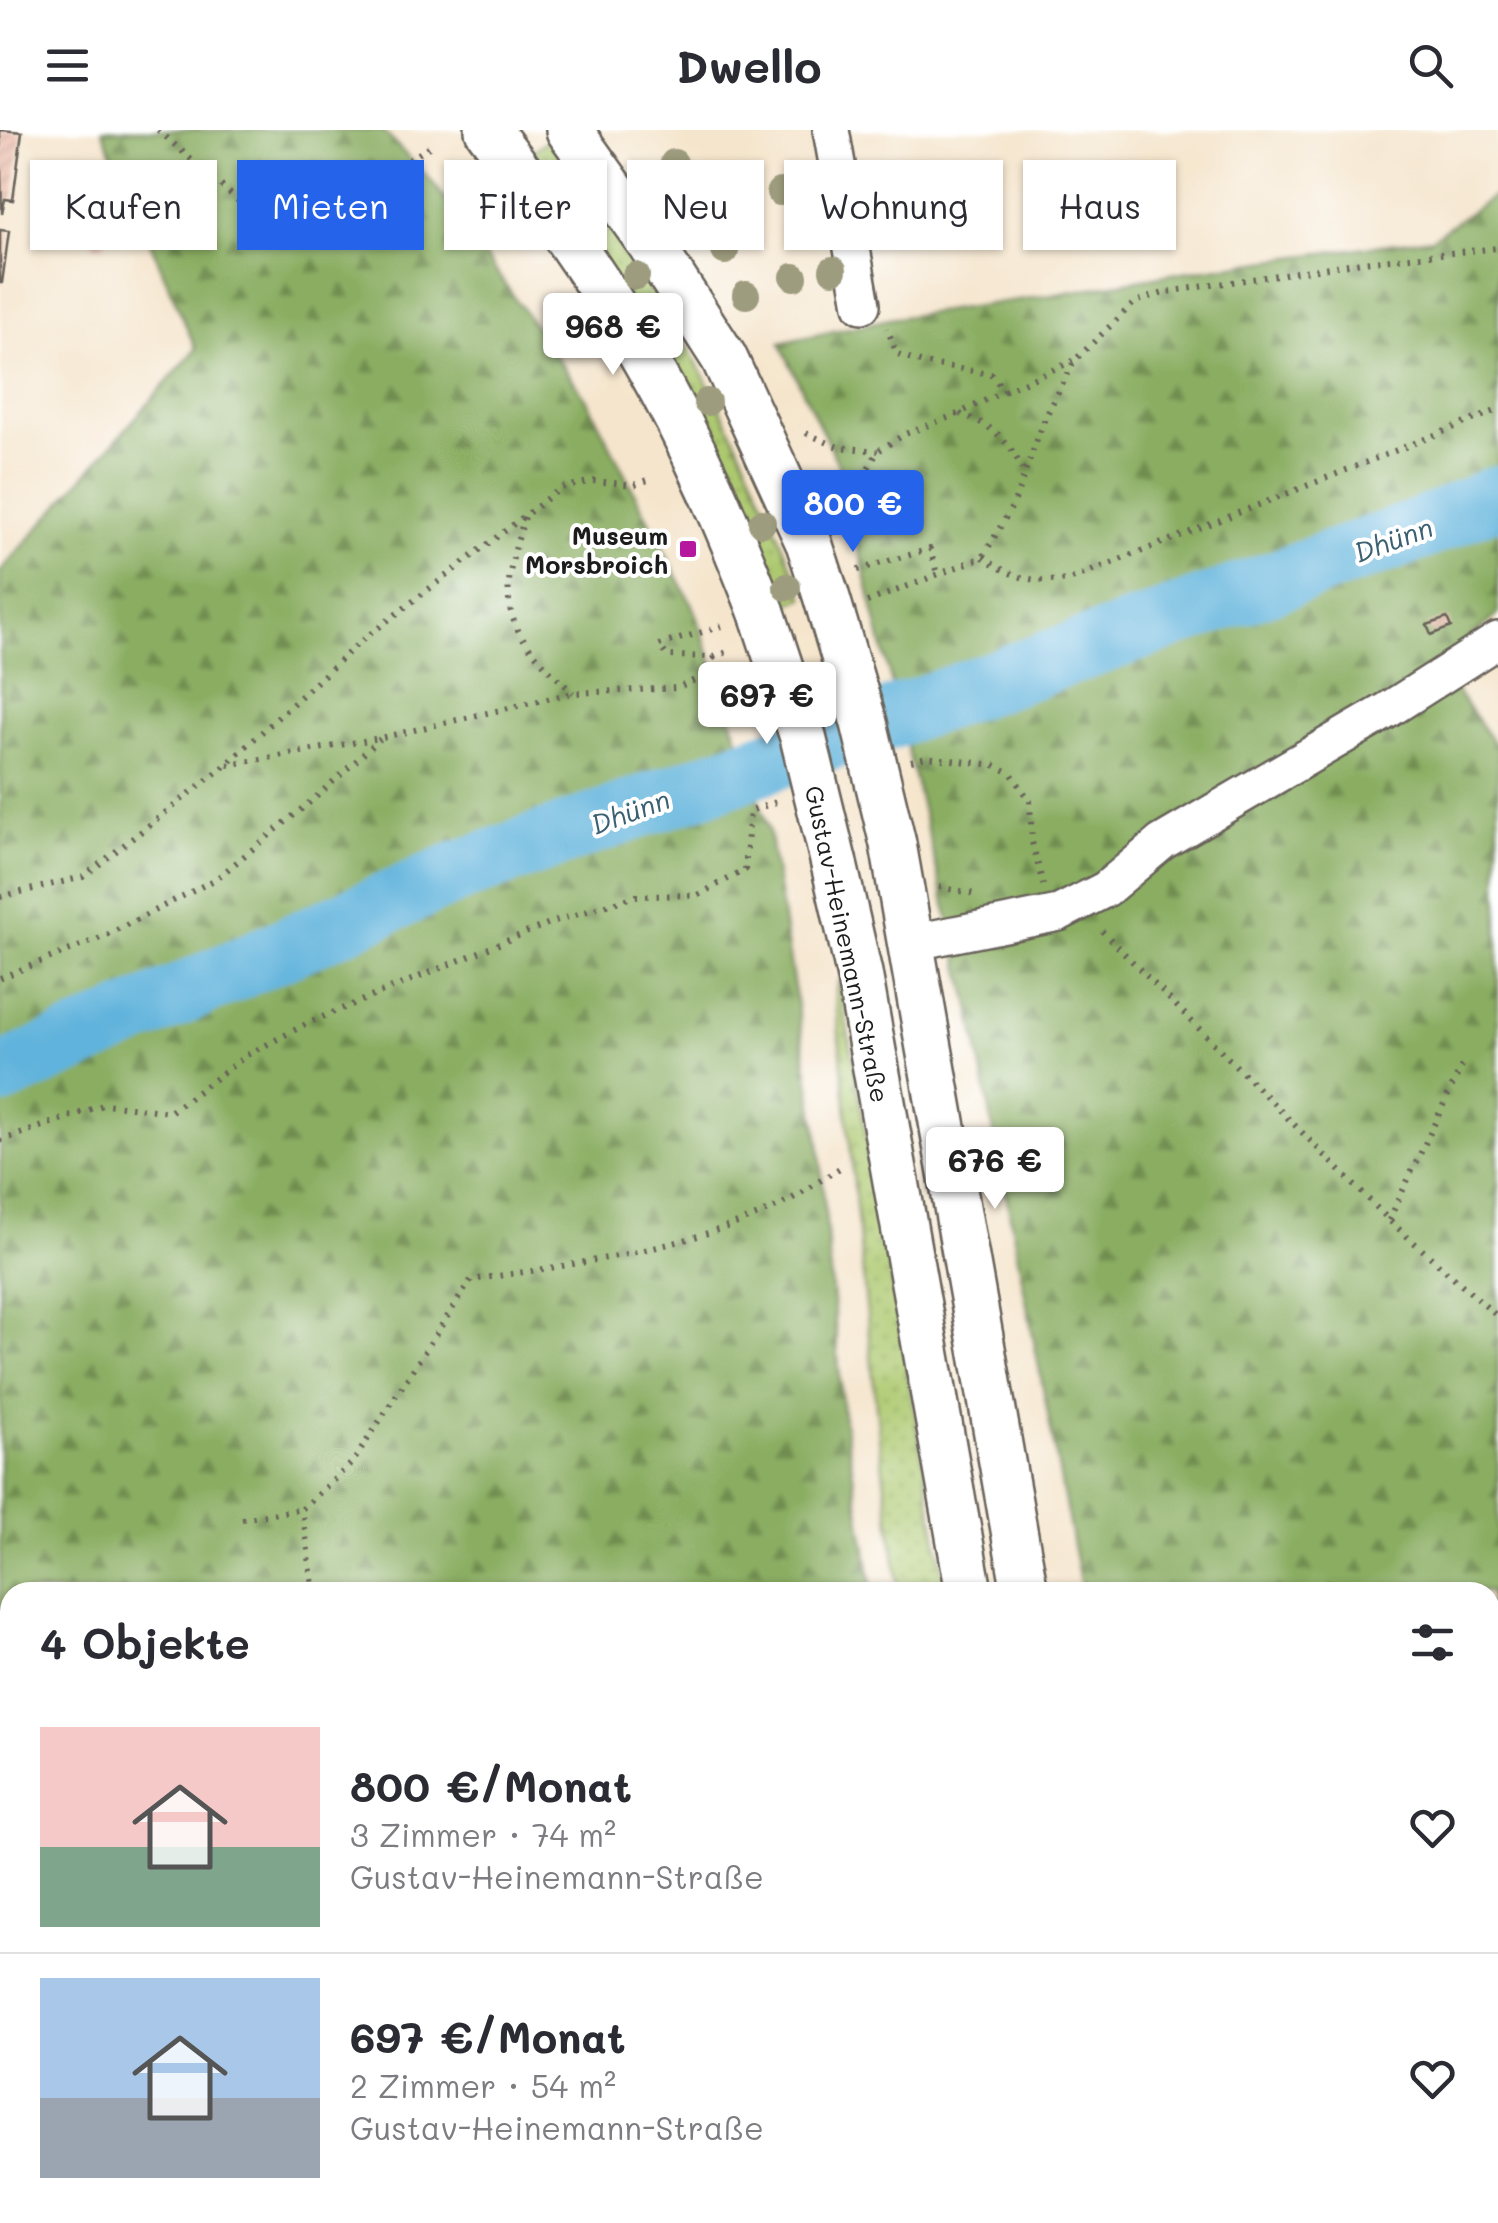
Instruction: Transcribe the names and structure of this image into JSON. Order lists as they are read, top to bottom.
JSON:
{
  "streets": {
    "main road": ["Gustav-Heinemann-Straße"]
  },
  "water": ["Dhünn"],
  "places": {
    "transit": ["Museum Morsbroich"]
  },
  "page": {
    "header": "Dwello",
    "chip": [
      "Kaufen",
      "Mieten",
      "Filter",
      "Neu",
      "Wohnung",
      "Haus"
    ],
    "price": [
      "968 €",
      "800 €",
      "697 €",
      "676 €"
    ],
    "heading": "4 Objekte",
    "list": [
      {
        "name": "800 €/Monat",
        "note": "3 Zimmer · 74 m² · Gustav-Heinemann-Straße"
      },
      {
        "name": "697 €/Monat",
        "note": "2 Zimmer · 54 m² · Gustav-Heinemann-Straße"
      }
    ]
  }
}
